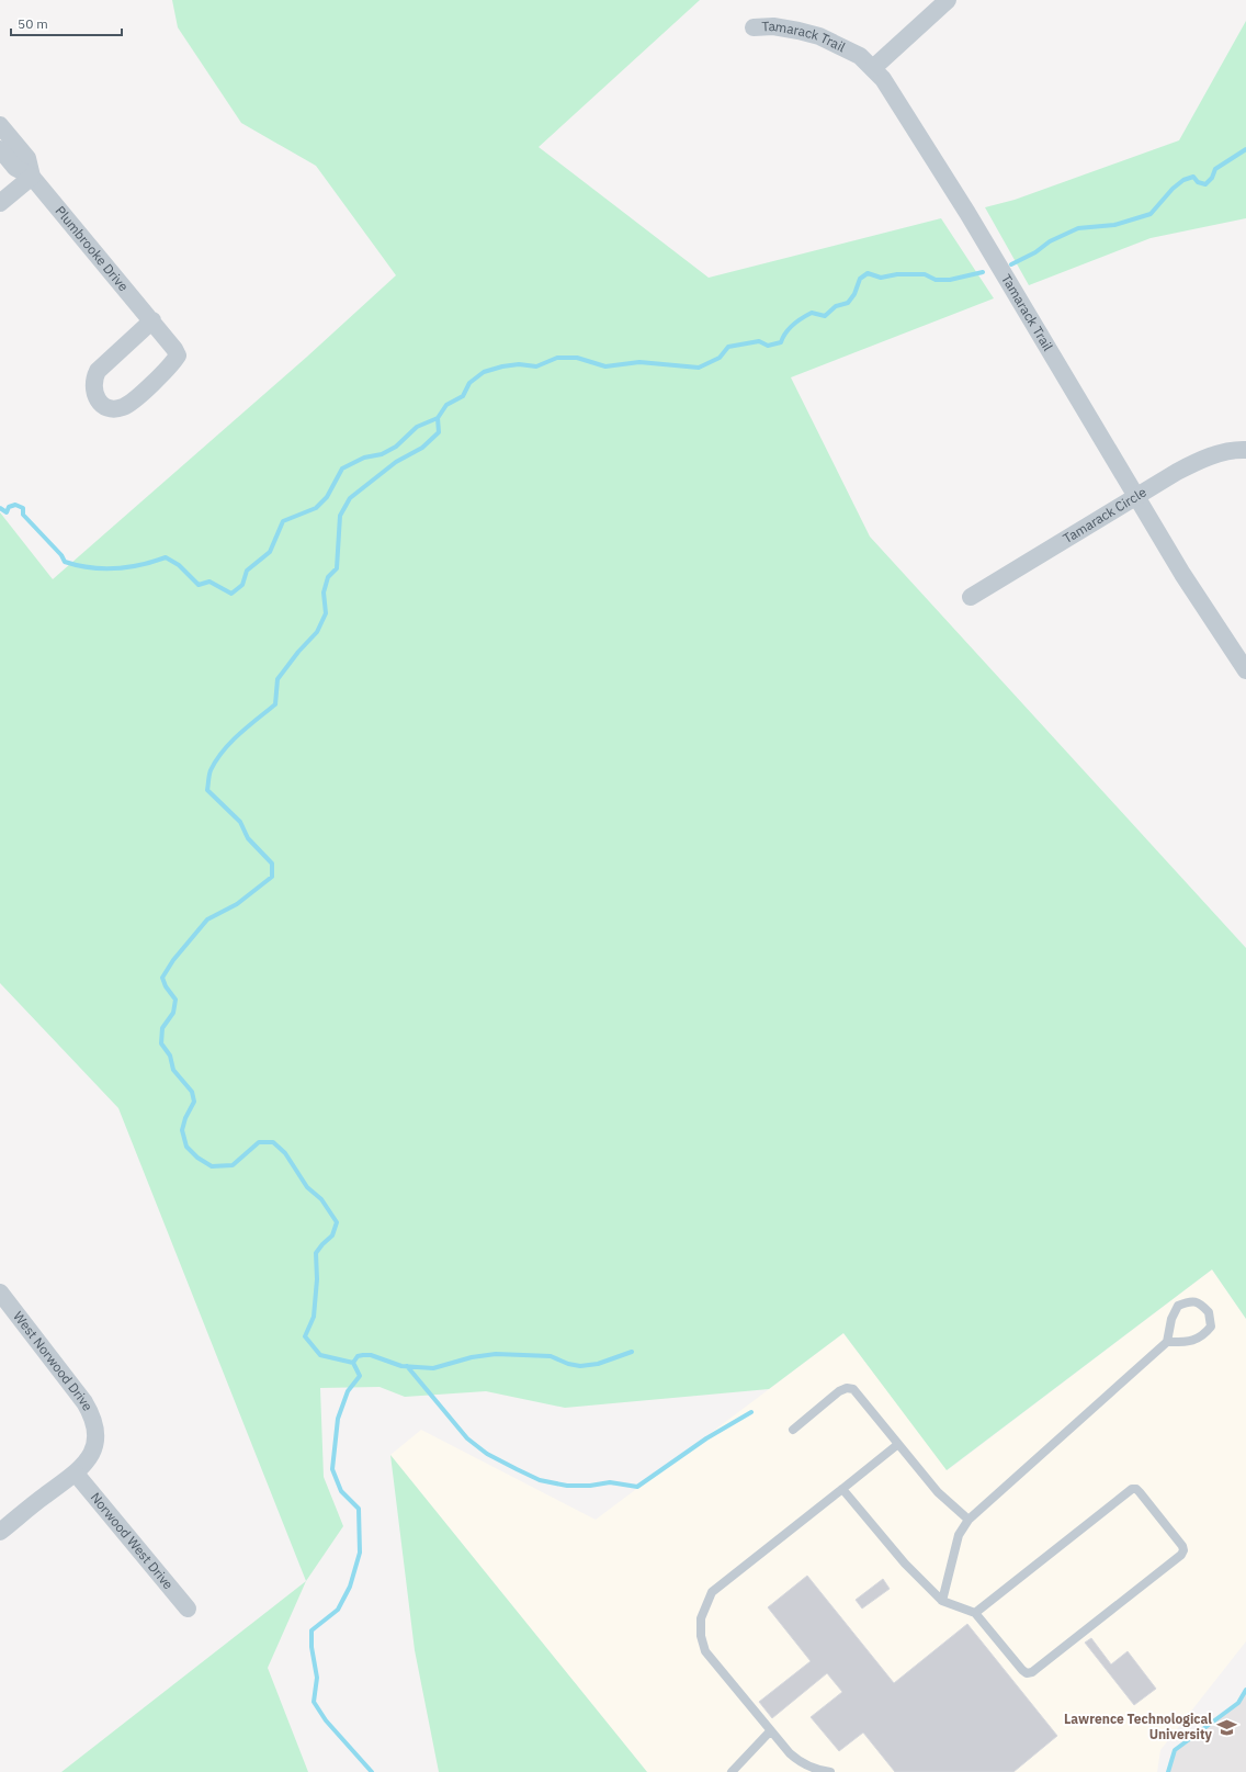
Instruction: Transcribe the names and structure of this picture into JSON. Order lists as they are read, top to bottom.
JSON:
{
  "streets": {
    "street": [
      "Tamarack Trail",
      "Plumbrooke Drive",
      "Tamarack Circle",
      "West Norwood Drive",
      "Norwood West Drive"
    ]
  },
  "crossings": [
    ["Tamarack Trail", "Tamarack Circle"],
    ["West Norwood Drive", "Norwood West Drive"]
  ],
  "places": {
    "school or university": ["Lawrence Technological University"]
  },
  "scale_bar": "50 m"
}
